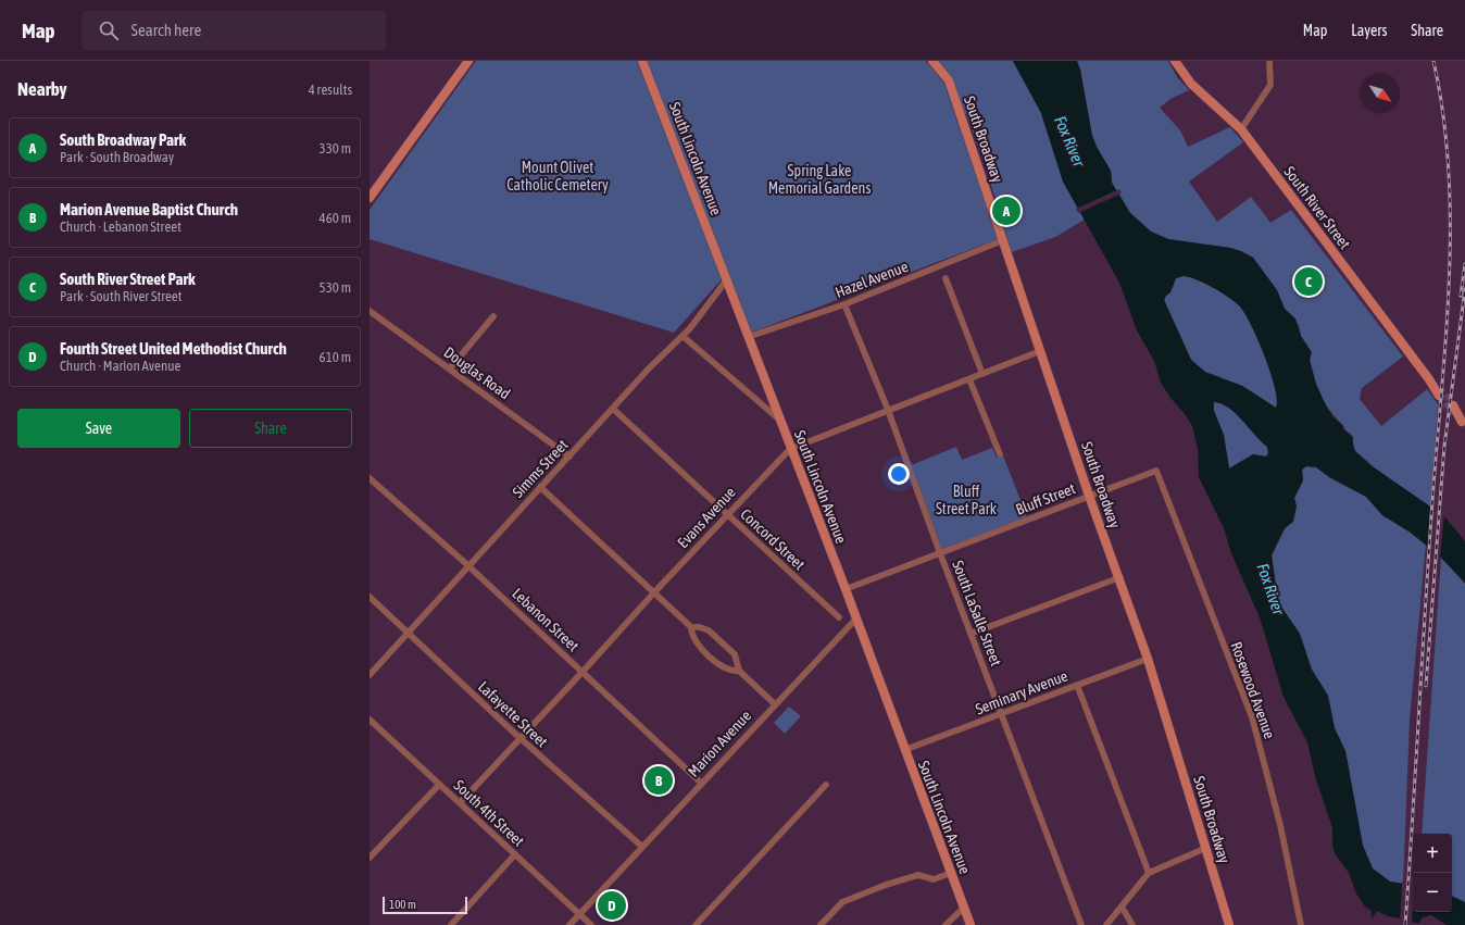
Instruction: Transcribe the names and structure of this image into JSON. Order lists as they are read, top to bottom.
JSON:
{
  "streets": {
    "street": [
      "South Broadway",
      "South Lincoln Avenue",
      "South River Street",
      "Hazel Avenue",
      "Douglas Road",
      "Simms Street",
      "Bluff Street",
      "Evans Avenue",
      "Concord Street",
      "South LaSalle Street",
      "Lebanon Street",
      "Rosewood Avenue",
      "Seminary Avenue",
      "Lafayette Street",
      "Marion Avenue",
      "South 4th Street"
    ]
  },
  "crossings": [
    ["South Broadway", "Hazel Avenue"],
    ["South Broadway", "Bluff Street"],
    ["South Broadway", "Evans Avenue"],
    ["South Broadway", "Seminary Avenue"],
    ["South Lincoln Avenue", "Hazel Avenue"],
    ["South Lincoln Avenue", "Simms Street"],
    ["South Lincoln Avenue", "Bluff Street"],
    ["South Lincoln Avenue", "Evans Avenue"],
    ["South Lincoln Avenue", "Seminary Avenue"],
    ["South Lincoln Avenue", "Marion Avenue"],
    ["Hazel Avenue", "South LaSalle Street"],
    ["Douglas Road", "Simms Street"],
    ["Simms Street", "Concord Street"],
    ["Simms Street", "Lebanon Street"],
    ["Simms Street", "Lafayette Street"],
    ["Bluff Street", "South LaSalle Street"],
    ["Bluff Street", "Rosewood Avenue"],
    ["Evans Avenue", "Concord Street"],
    ["Evans Avenue", "South LaSalle Street"],
    ["Evans Avenue", "Lebanon Street"],
    ["Evans Avenue", "Lafayette Street"],
    ["Evans Avenue", "South 4th Street"],
    ["South LaSalle Street", "Seminary Avenue"],
    ["Lebanon Street", "Marion Avenue"],
    ["Lafayette Street", "Marion Avenue"],
    ["Marion Avenue", "South 4th Street"]
  ],
  "water": ["Fox River"],
  "parks": ["Mount Olivet Catholic Cemetery", "Spring Lake Memorial Gardens", "Bluff Street Park"],
  "scale_bar": "100 m",
  "north": "bottom right",
  "page": {
    "header": "Map",
    "search": "Search here",
    "nav": ["Map", "Layers", "Share"],
    "heading": ["Nearby", "4 results"],
    "list": [
      {
        "mark": "A",
        "name": "South Broadway Park",
        "note": "Park · South Broadway",
        "value": "330 m"
      },
      {
        "mark": "B",
        "name": "Marion Avenue Baptist Church",
        "note": "Church · Lebanon Street",
        "value": "460 m"
      },
      {
        "mark": "C",
        "name": "South River Street Park",
        "note": "Park · South River Street",
        "value": "530 m"
      },
      {
        "mark": "D",
        "name": "Fourth Street United Methodist Church",
        "note": "Church · Marion Avenue",
        "value": "610 m"
      }
    ],
    "pins": [
      "A",
      "C",
      "B",
      "D"
    ],
    "buttons": ["Save", "Share"],
    "map_buttons": ["+", "−"],
    "scale": "100 m"
  }
}
